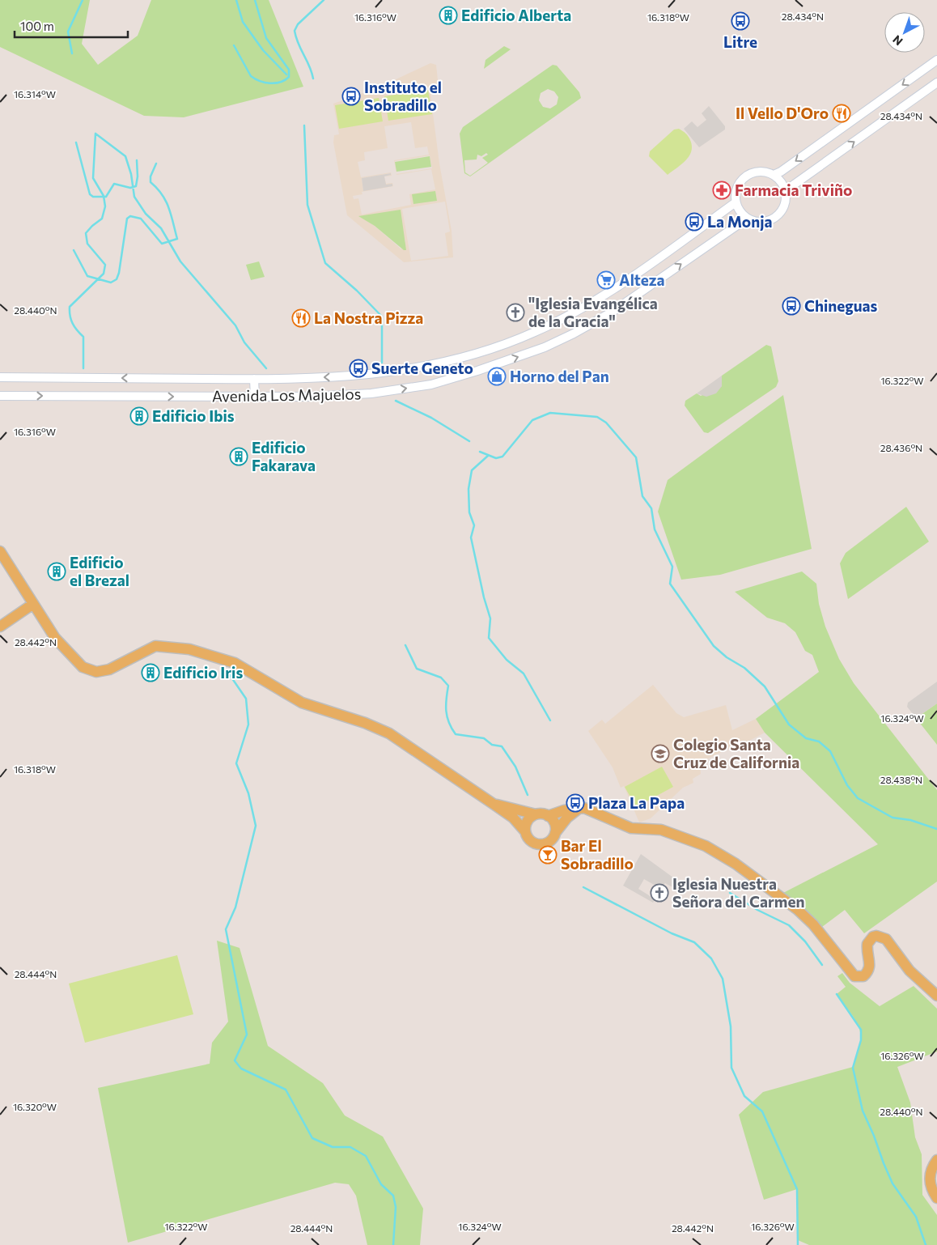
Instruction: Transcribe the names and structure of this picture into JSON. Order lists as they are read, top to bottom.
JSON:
{
  "streets": {
    "street": ["Avenida Los Majuelos"]
  },
  "places": {
    "building": [
      "Edificio Alberta",
      "Edificio Ibis",
      "Edificio Fakarava",
      "Edificio el Brezal",
      "Edificio Iris"
    ],
    "bus stop": [
      "Litre",
      "Instituto el Sobradillo",
      "La Monja",
      "Chineguas",
      "Suerte Geneto",
      "Plaza La Papa"
    ],
    "restaurant": ["Il Vello D'Oro", "La Nostra Pizza"],
    "pharmacy": ["Farmacia Triviño"],
    "supermarket": ["Alteza"],
    "church": ["\"Iglesia Evangélica de la Gracia\"", "Iglesia Nuestra Señora del Carmen"],
    "shop": ["Horno del Pan"],
    "school or university": ["Colegio Santa Cruz de California"],
    "bar": ["Bar El Sobradillo"]
  },
  "scale_bar": "100 m",
  "north": "bottom left",
  "coordinates": [
    "28.434°N",
    "16.316°W",
    "16.318°W",
    "16.314°W",
    "28.440°N",
    "16.322°W",
    "28.436°N",
    "28.442°N",
    "16.324°W",
    "28.438°N",
    "28.444°N",
    "16.326°W",
    "16.320°W"
  ]
}
